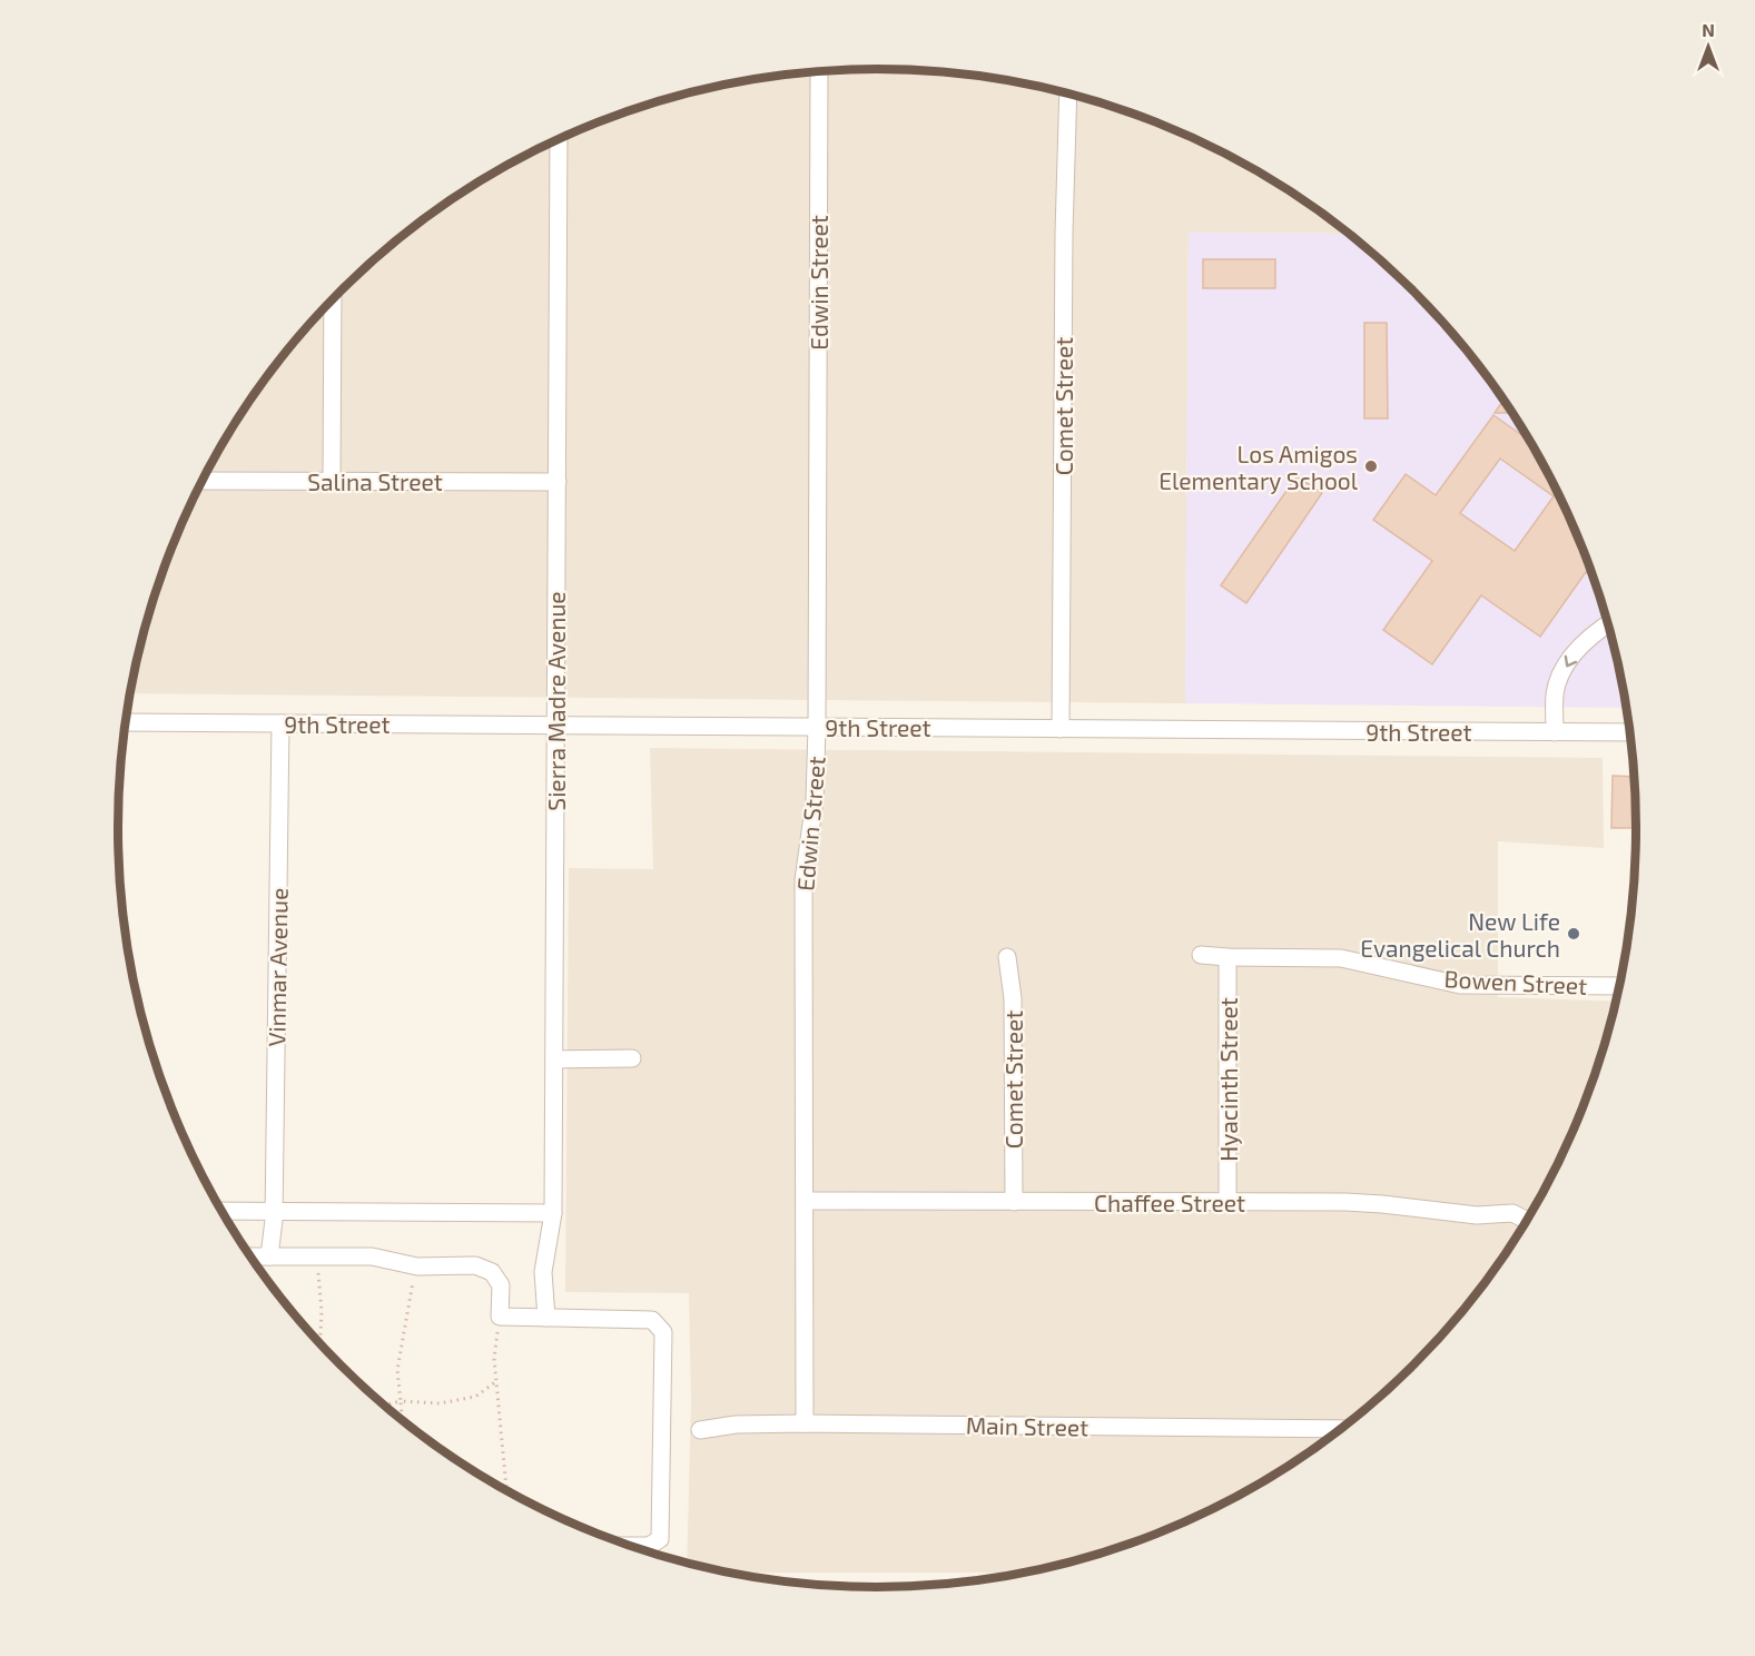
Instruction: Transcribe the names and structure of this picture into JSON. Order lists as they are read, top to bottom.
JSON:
{
  "streets": {
    "street": [
      "Edwin Street",
      "Comet Street",
      "Salina Street",
      "Sierra Madre Avenue",
      "9th Street",
      "Vinmar Avenue",
      "Bowen Street",
      "Hyacinth Street",
      "Chaffee Street",
      "Main Street"
    ]
  },
  "crossings": [
    ["Edwin Street", "9th Street"],
    ["Edwin Street", "Chaffee Street"],
    ["Edwin Street", "Main Street"],
    ["Comet Street", "9th Street"],
    ["Comet Street", "Chaffee Street"],
    ["Salina Street", "Sierra Madre Avenue"],
    ["Sierra Madre Avenue", "9th Street"],
    ["9th Street", "Vinmar Avenue"],
    ["Bowen Street", "Hyacinth Street"],
    ["Hyacinth Street", "Chaffee Street"]
  ],
  "places": ["Los Amigos Elementary School", "New Life Evangelical Church"],
  "north": "top"
}
